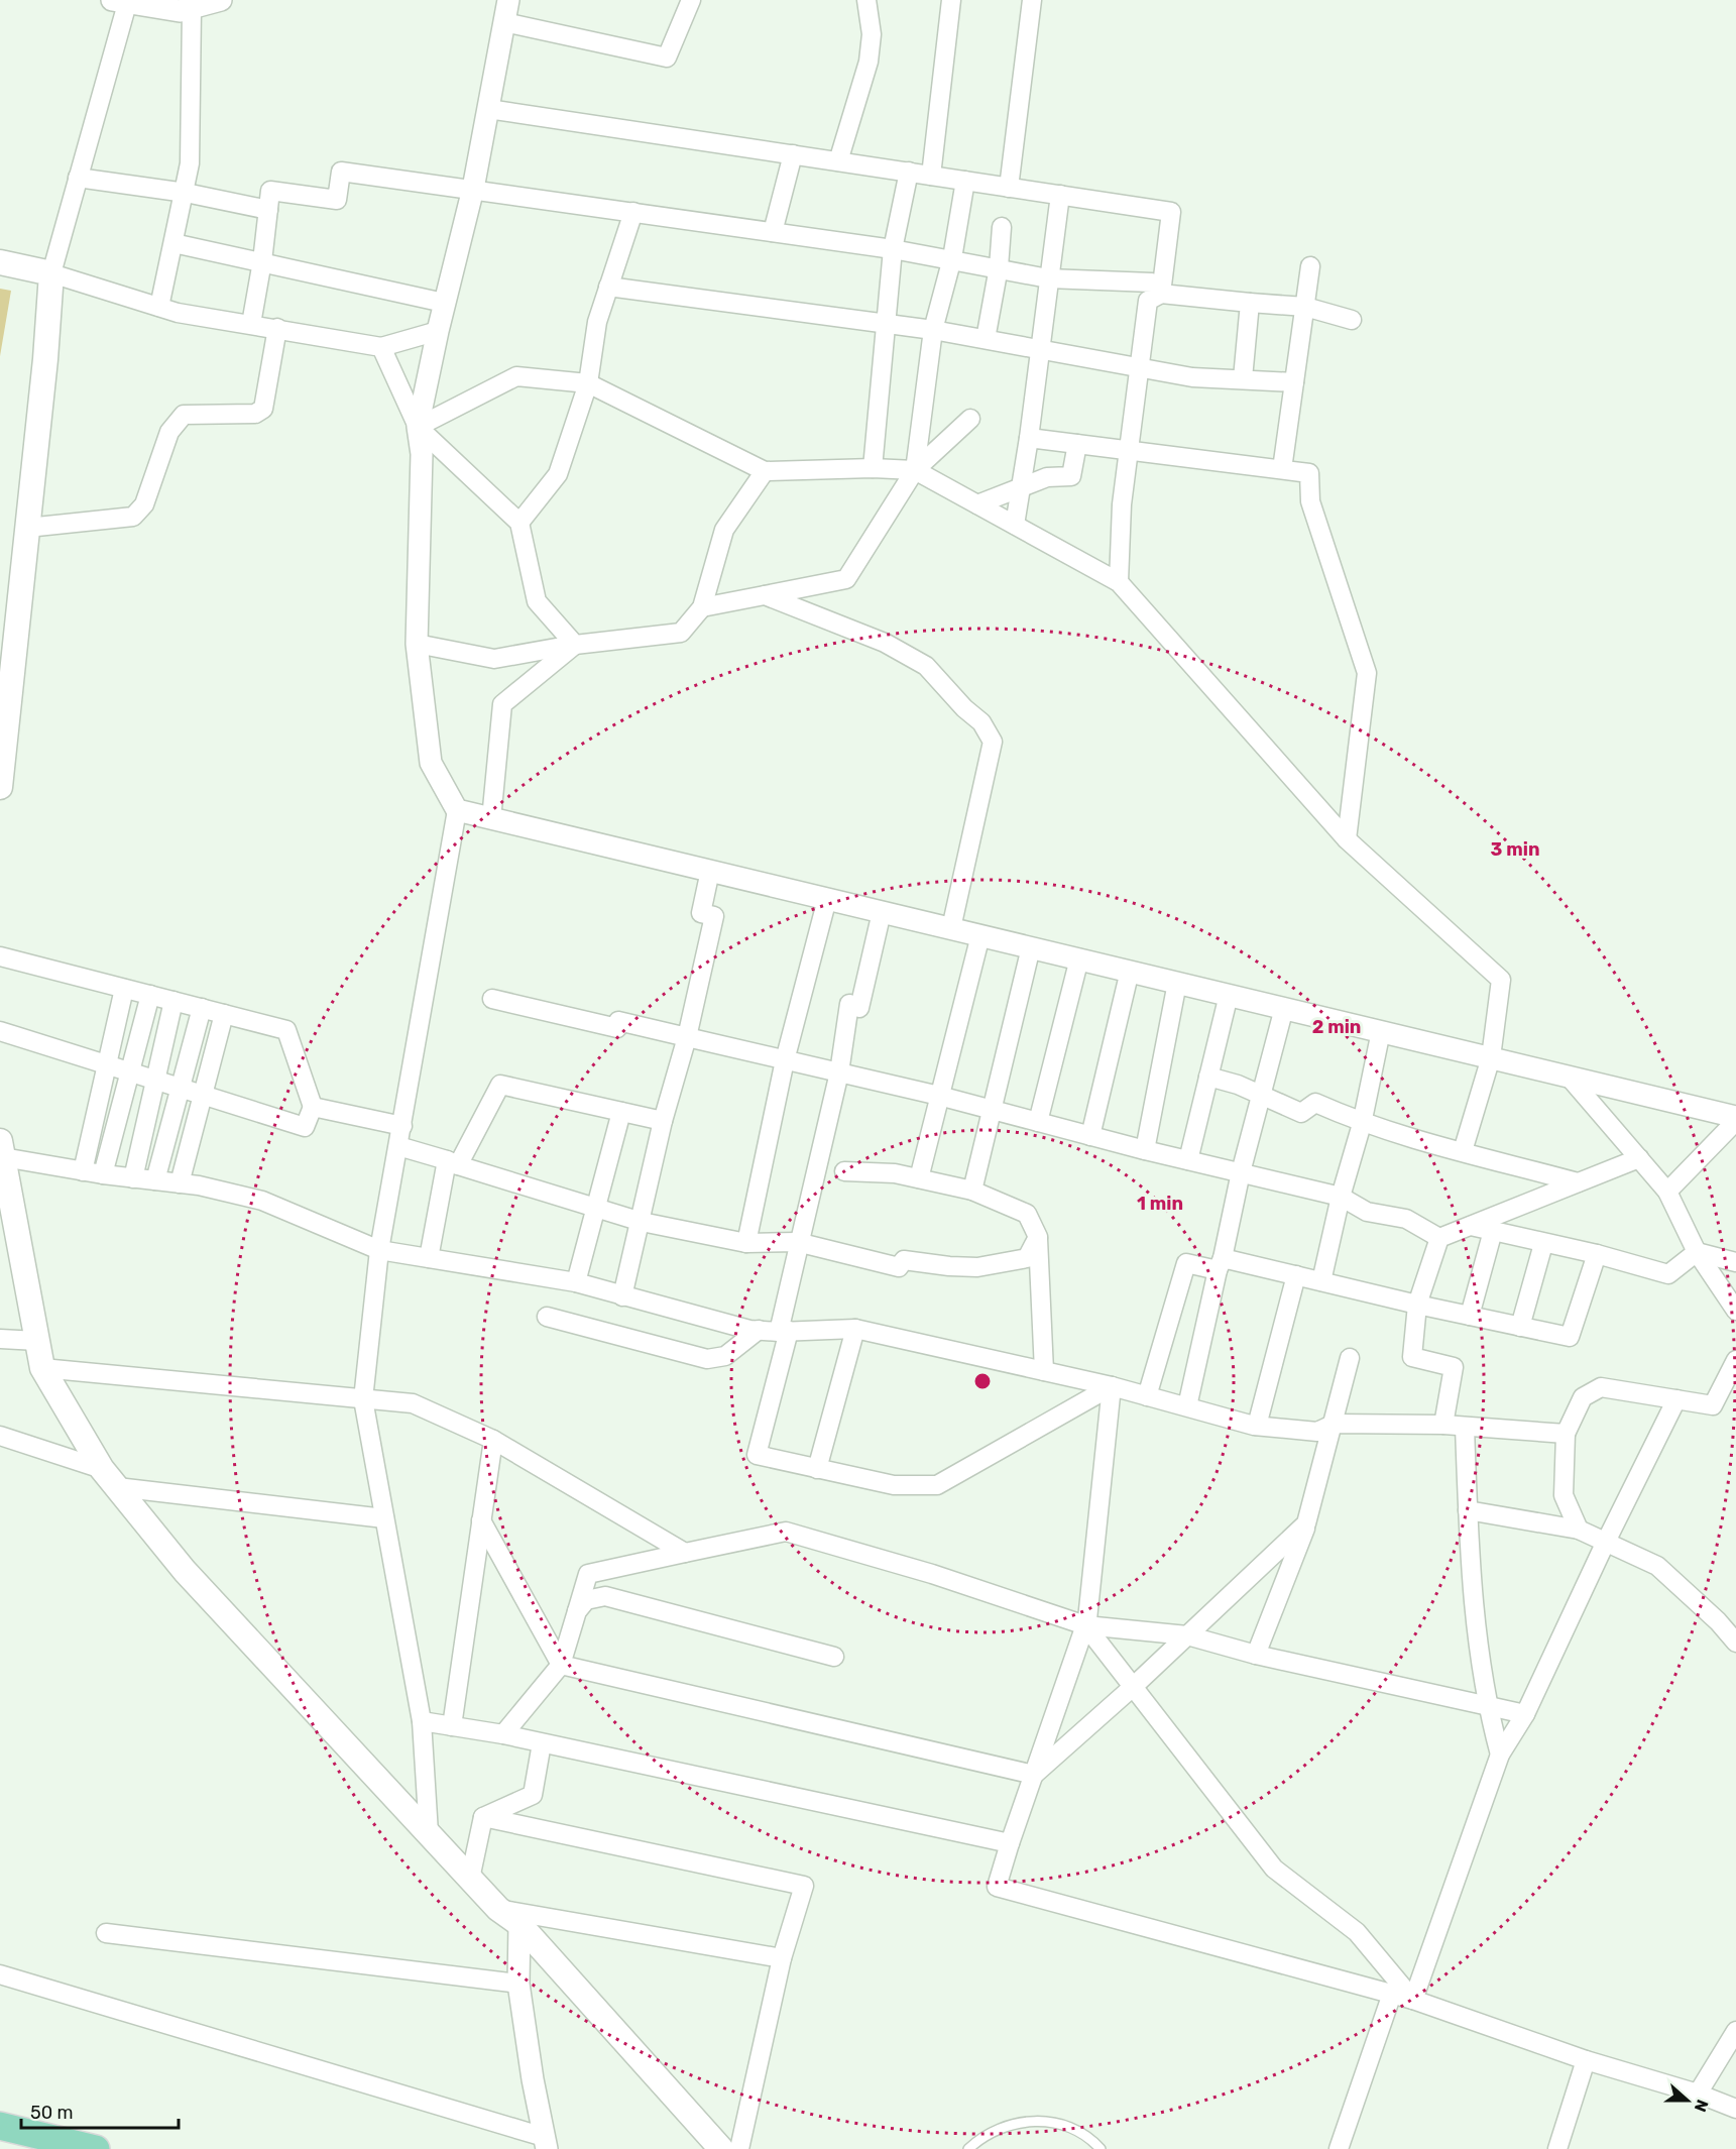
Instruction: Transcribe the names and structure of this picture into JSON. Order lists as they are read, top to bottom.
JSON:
{
  "scale_bar": "50 m",
  "north": "right",
  "rings": ["3 min", "2 min", "1 min"]
}
